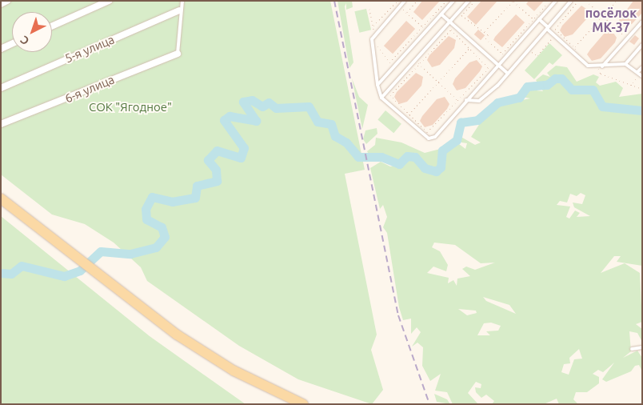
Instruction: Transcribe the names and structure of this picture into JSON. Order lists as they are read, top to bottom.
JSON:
{
  "streets": {
    "street": ["5-я улица", "6-я улица"]
  },
  "districts": ["посёлок МК-37"],
  "parks": ["СОК \"Ягодное\""],
  "north": "bottom left"
}
